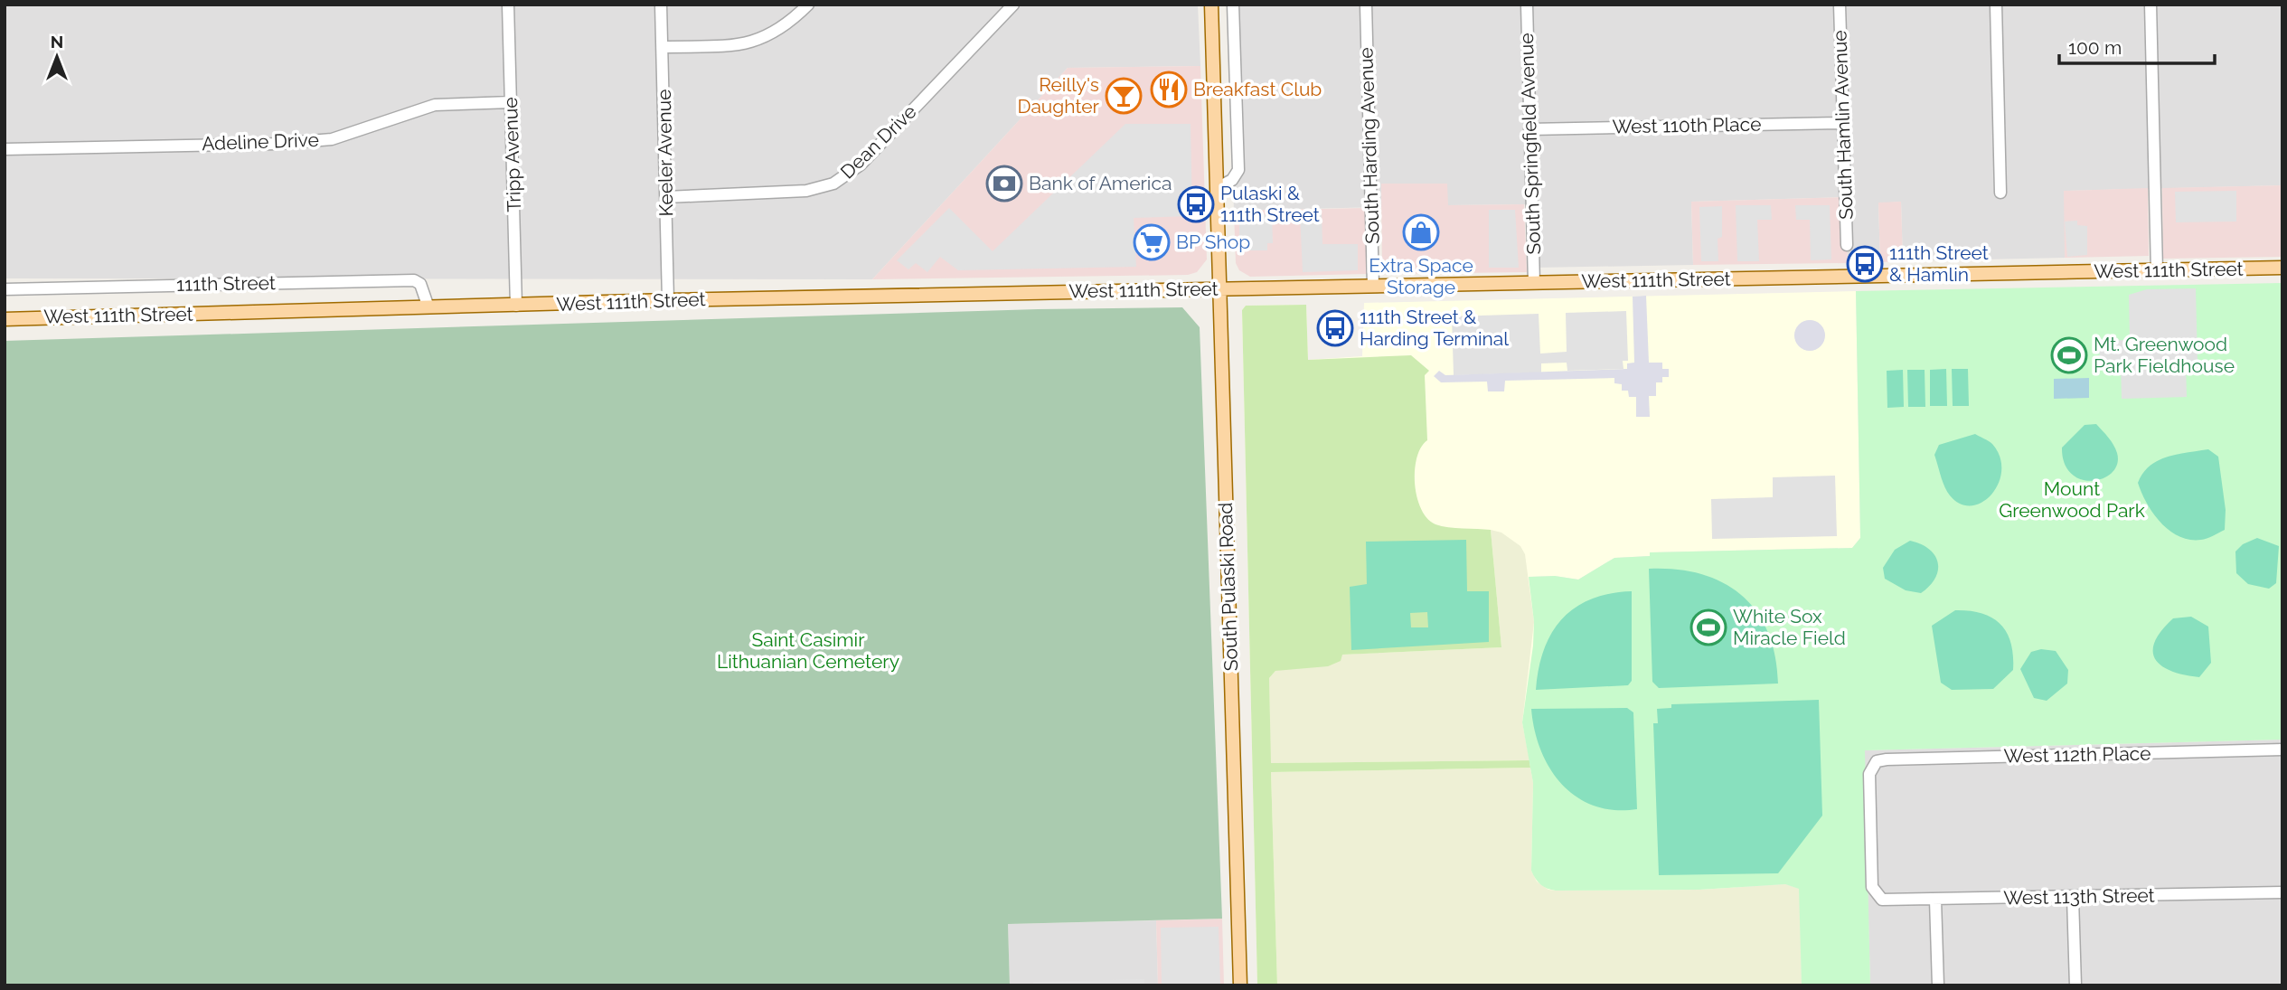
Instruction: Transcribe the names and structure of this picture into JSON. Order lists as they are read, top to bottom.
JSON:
{
  "streets": {
    "main road": ["West 111th Street", "South Pulaski Road"],
    "street": [
      "South Hamlin Avenue",
      "West 110th Place",
      "Adeline Drive",
      "Dean Drive",
      "South Springfield Avenue",
      "South Harding Avenue",
      "Keeler Avenue",
      "Tripp Avenue",
      "111th Street",
      "West 112th Place",
      "West 113th Street"
    ]
  },
  "crossings": [
    ["South Hamlin Avenue", "West 110th Place"],
    ["West 110th Place", "South Springfield Avenue"],
    ["Adeline Drive", "Tripp Avenue"],
    ["Dean Drive", "Keeler Avenue"],
    ["South Springfield Avenue", "West 111th Street"],
    ["South Harding Avenue", "West 111th Street"],
    ["Keeler Avenue", "West 111th Street"],
    ["Tripp Avenue", "West 111th Street"],
    ["West 111th Street", "111th Street"],
    ["West 111th Street", "South Pulaski Road"],
    ["West 112th Place", "West 113th Street"]
  ],
  "parks": ["Mount Greenwood Park", "Saint Casimir Lithuanian Cemetery"],
  "places": {
    "restaurant": ["Breakfast Club"],
    "bar": ["Reilly's Daughter"],
    "bank": ["Bank of America"],
    "bus stop": ["Pulaski & 111th Street", "111th Street & Hamlin", "111th Street & Harding Terminal"],
    "shop": ["Extra Space Storage"],
    "supermarket": ["BP Shop"],
    "sports": ["Mt. Greenwood Park Fieldhouse", "White Sox Miracle Field"]
  },
  "scale_bar": "100 m",
  "north": "top"
}
